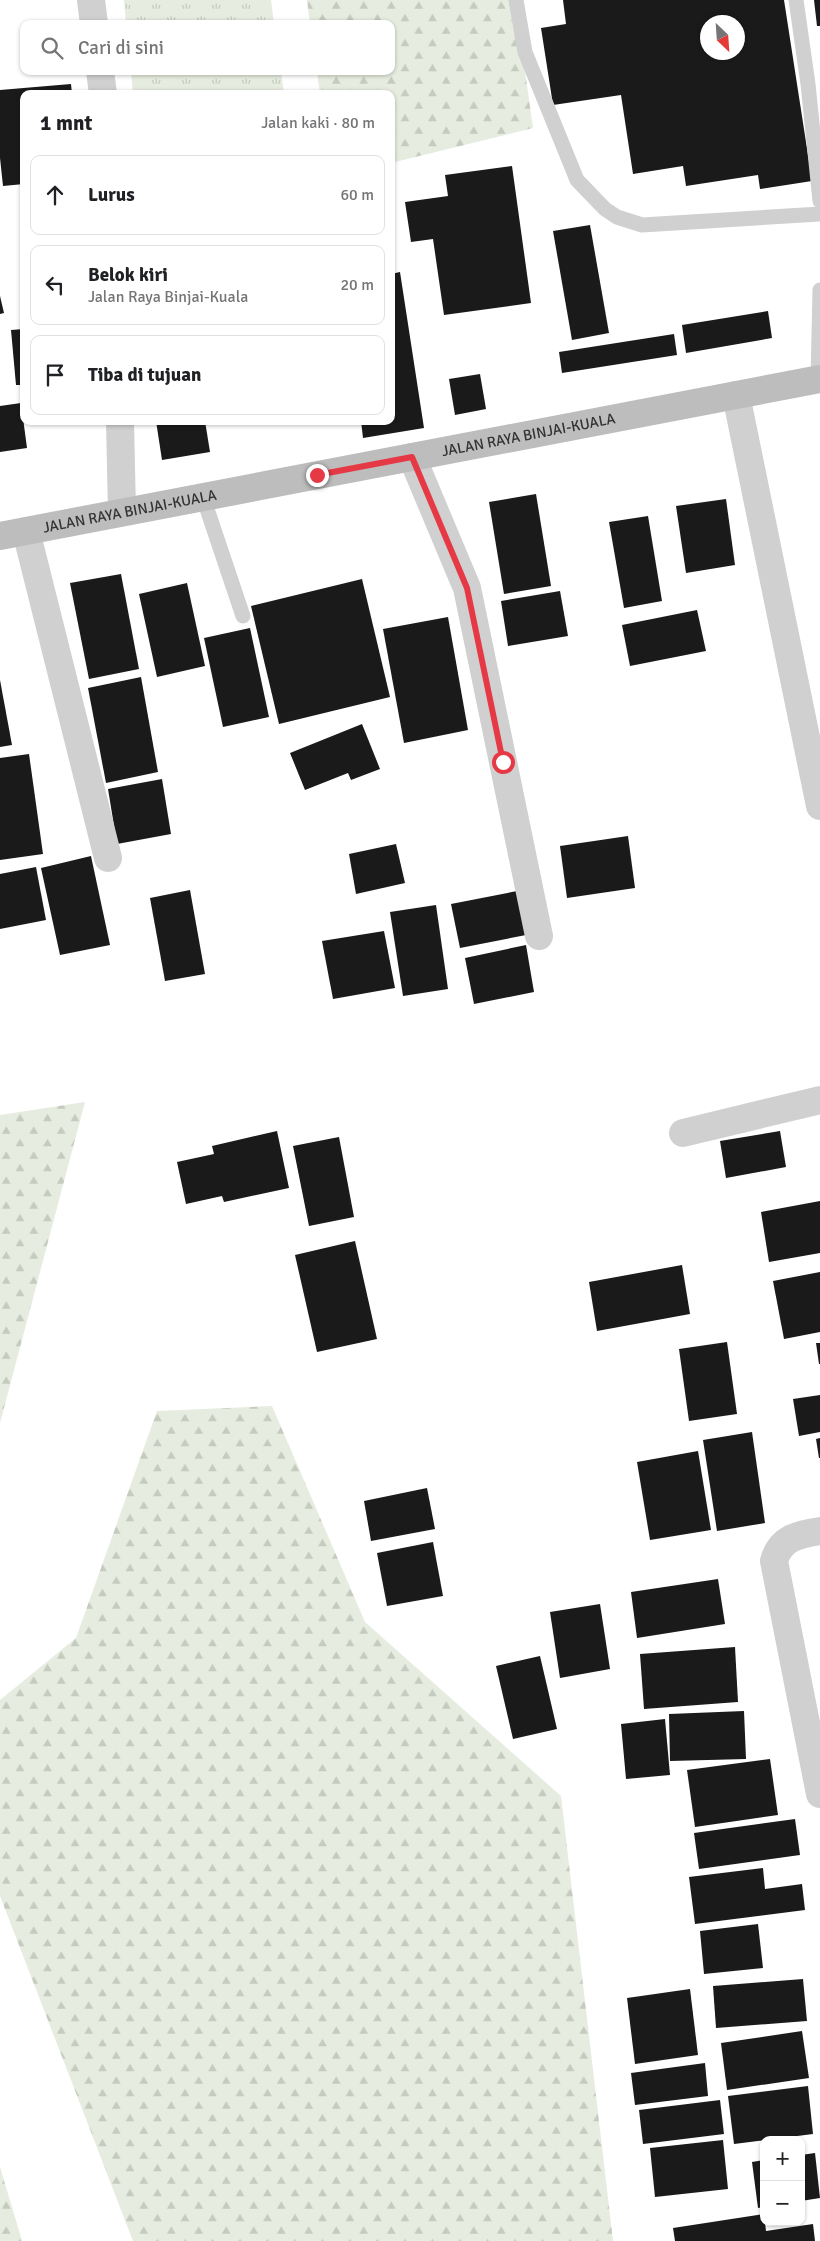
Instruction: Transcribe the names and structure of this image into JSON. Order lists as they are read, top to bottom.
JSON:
{
  "streets": {
    "main road": ["JALAN RAYA BINJAI-KUALA"]
  },
  "north": "bottom right",
  "page": {
    "search": "Cari di sini",
    "heading": ["1 mnt", "Jalan kaki · 80 m"],
    "list": [
      ["Lurus", "60 m"],
      ["Belok kiri", "Jalan Raya Binjai-Kuala", "20 m"],
      "Tiba di tujuan"
    ],
    "map_buttons": ["+", "−"]
  }
}
